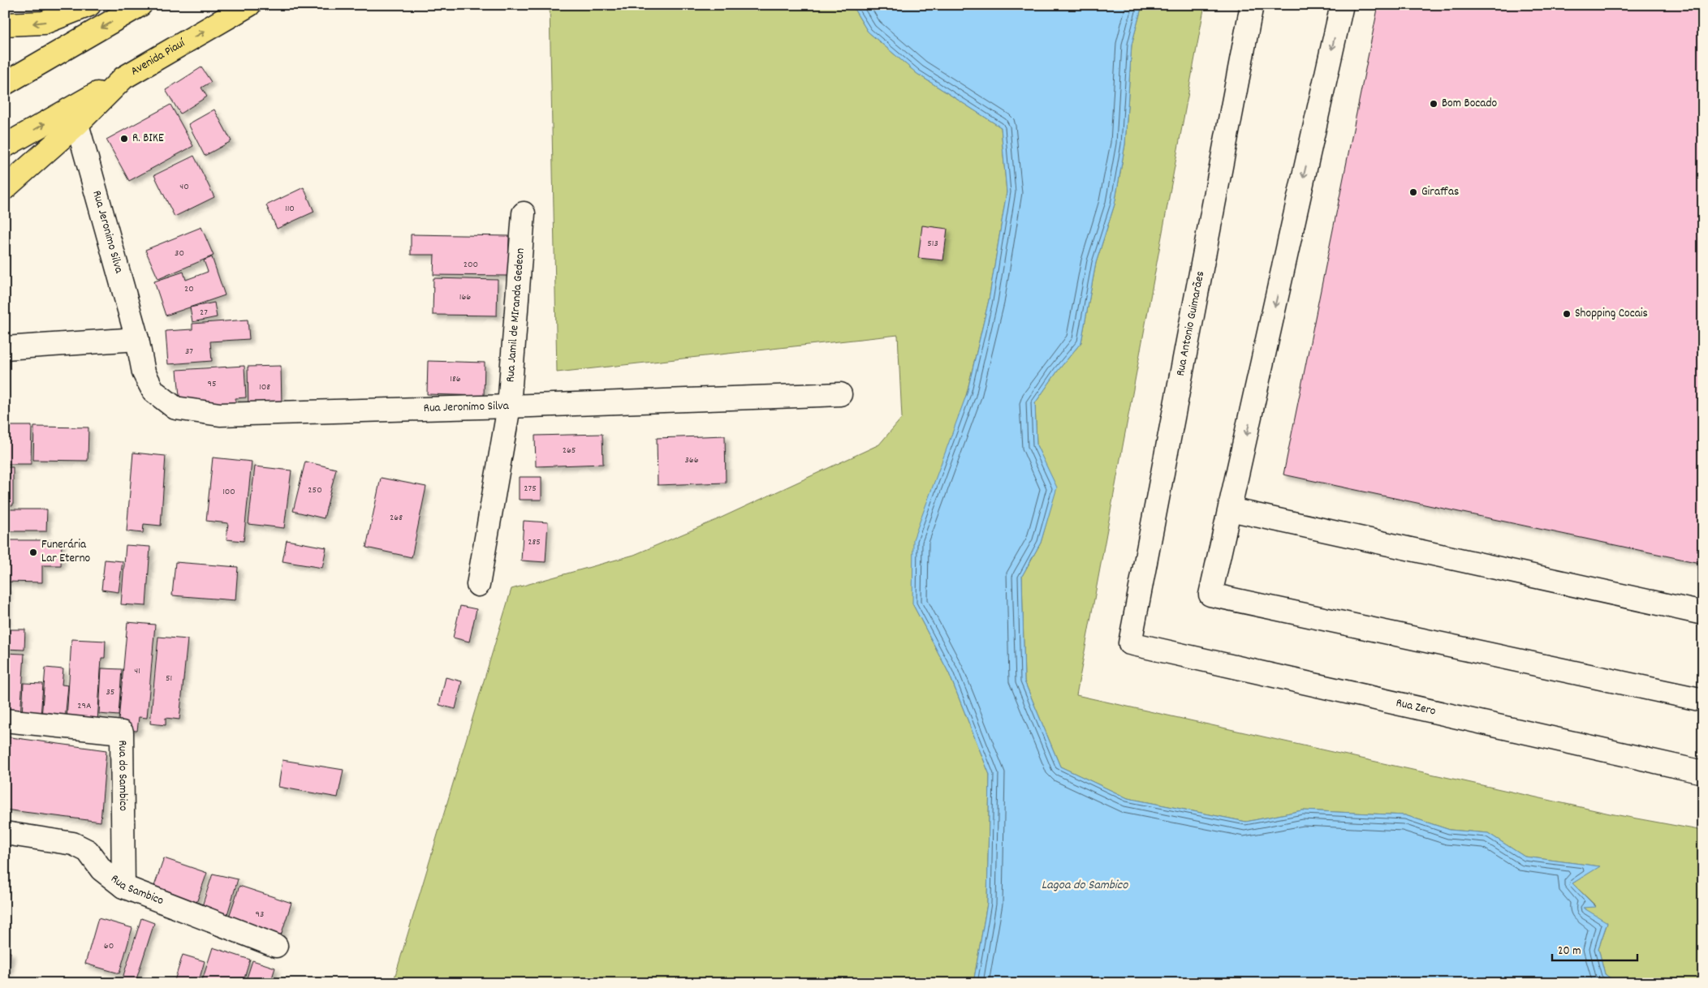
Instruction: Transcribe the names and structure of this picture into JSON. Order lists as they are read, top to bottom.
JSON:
{
  "streets": {
    "main road": ["Avenida Piauí"],
    "street": [
      "Rua Jeronimo Silva",
      "Rua Jamil de MIranda Gedeon",
      "Rua Antonio Guimarães",
      "Rua Zero",
      "Rua do Sambico",
      "Rua Sambico"
    ]
  },
  "crossings": [
    ["Avenida Piauí", "Rua Jeronimo Silva"],
    ["Rua Jeronimo Silva", "Rua Jamil de MIranda Gedeon"],
    ["Rua Antonio Guimarães", "Rua Zero"],
    ["Rua do Sambico", "Rua Sambico"]
  ],
  "water": ["Lagoa do Sambico"],
  "places": [
    "Bom Bocado",
    "R. BIKE",
    "Giraffas",
    "Shopping Cocais",
    "Funerária Lar Eterno"
  ],
  "house_numbers": [
    "40",
    "110",
    "513",
    "30",
    "200",
    "20",
    "166",
    "27",
    "37",
    "186",
    "95",
    "108",
    "265",
    "366",
    "275",
    "250",
    "100",
    "268",
    "285",
    "41",
    "51",
    "35",
    "29A",
    "93",
    "60"
  ],
  "scale_bar": "20 m"
}
